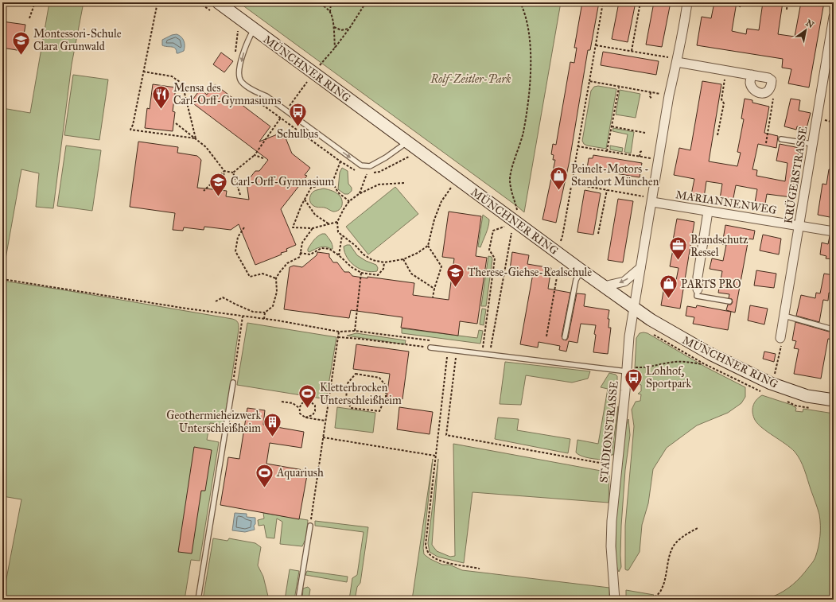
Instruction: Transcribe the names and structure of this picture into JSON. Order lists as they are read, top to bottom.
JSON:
{
  "streets": {
    "main road": ["MÜNCHNER RING"],
    "street": ["KRÜGERSTRASSE", "MARIANNENWEG", "STADIONSTRASSE"]
  },
  "crossings": [
    ["MÜNCHNER RING", "STADIONSTRASSE"],
    ["KRÜGERSTRASSE", "MARIANNENWEG"],
    ["MARIANNENWEG", "STADIONSTRASSE"]
  ],
  "parks": ["Rolf-Zeitler-Park"],
  "places": {
    "school or university": ["Montessori-Schule Clara Grunwald", "Carl-Orff-Gymnasium", "Therese-Giehse-Realschule"],
    "restaurant": ["Mensa des Carl-Orff-Gymnasiums"],
    "bus stop": ["Schulbus", "Lohhof, Sportpark"],
    "shop": ["Peinelt-Motors - Standort München", "PARTS PRO"],
    "office": ["Brandschutz Ressel"],
    "sports": ["Kletterbrocken Unterschleißheim", "Aquariush"],
    "building": ["Geothermieheizwerk Unterschleißheim"]
  },
  "north": "top right"
}
